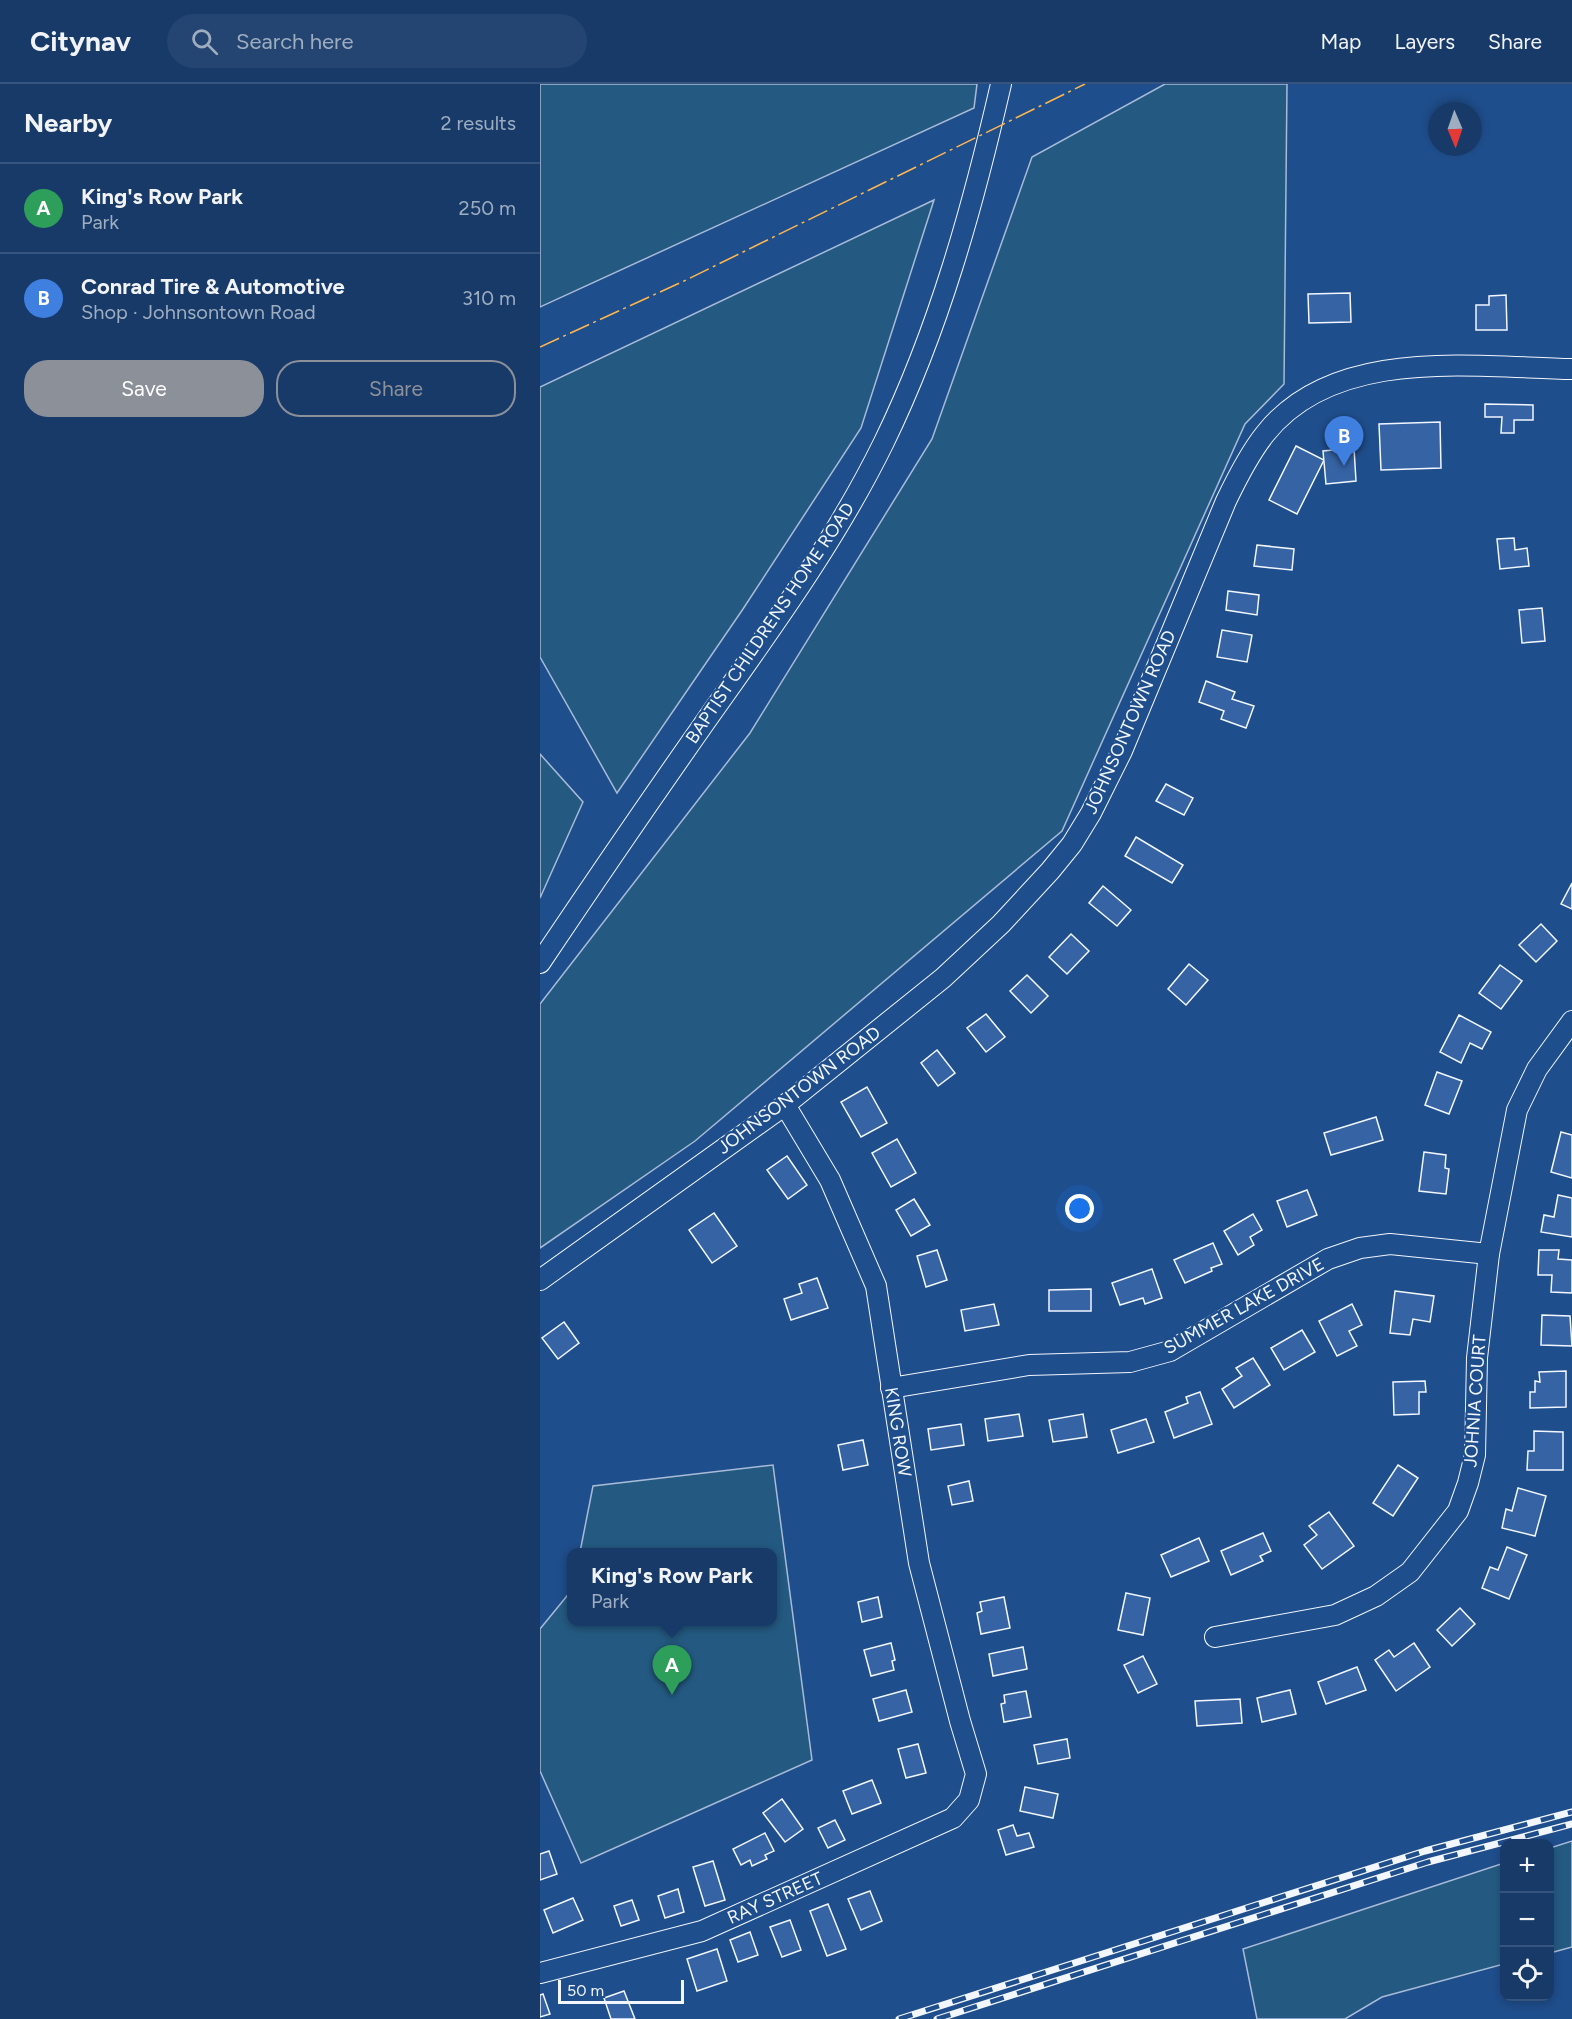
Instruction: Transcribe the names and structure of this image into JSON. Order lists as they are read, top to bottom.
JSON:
{
  "streets": {
    "street": [
      "BAPTIST CHILDRENS HOME ROAD",
      "JOHNSONTOWN ROAD",
      "SUMMER LAKE DRIVE",
      "JOHNIA COURT",
      "KING ROW",
      "RAY STREET"
    ]
  },
  "crossings": [
    ["JOHNSONTOWN ROAD", "KING ROW"],
    ["SUMMER LAKE DRIVE", "JOHNIA COURT"],
    ["SUMMER LAKE DRIVE", "KING ROW"],
    ["KING ROW", "RAY STREET"]
  ],
  "scale_bar": "50 m",
  "north": "bottom",
  "page": {
    "header": "Citynav",
    "search": "Search here",
    "nav": ["Map", "Layers", "Share"],
    "heading": ["Nearby", "2 results"],
    "list": [
      {
        "mark": "A",
        "name": "King's Row Park",
        "note": "Park",
        "value": "250 m"
      },
      {
        "mark": "B",
        "name": "Conrad Tire & Automotive",
        "note": "Shop · Johnsontown Road",
        "value": "310 m"
      }
    ],
    "buttons": ["Save", "Share"],
    "pins": ["B", "A"],
    "popup": ["King's Row Park", "Park"],
    "map_buttons": ["+", "−"],
    "scale": "50 m"
  }
}
